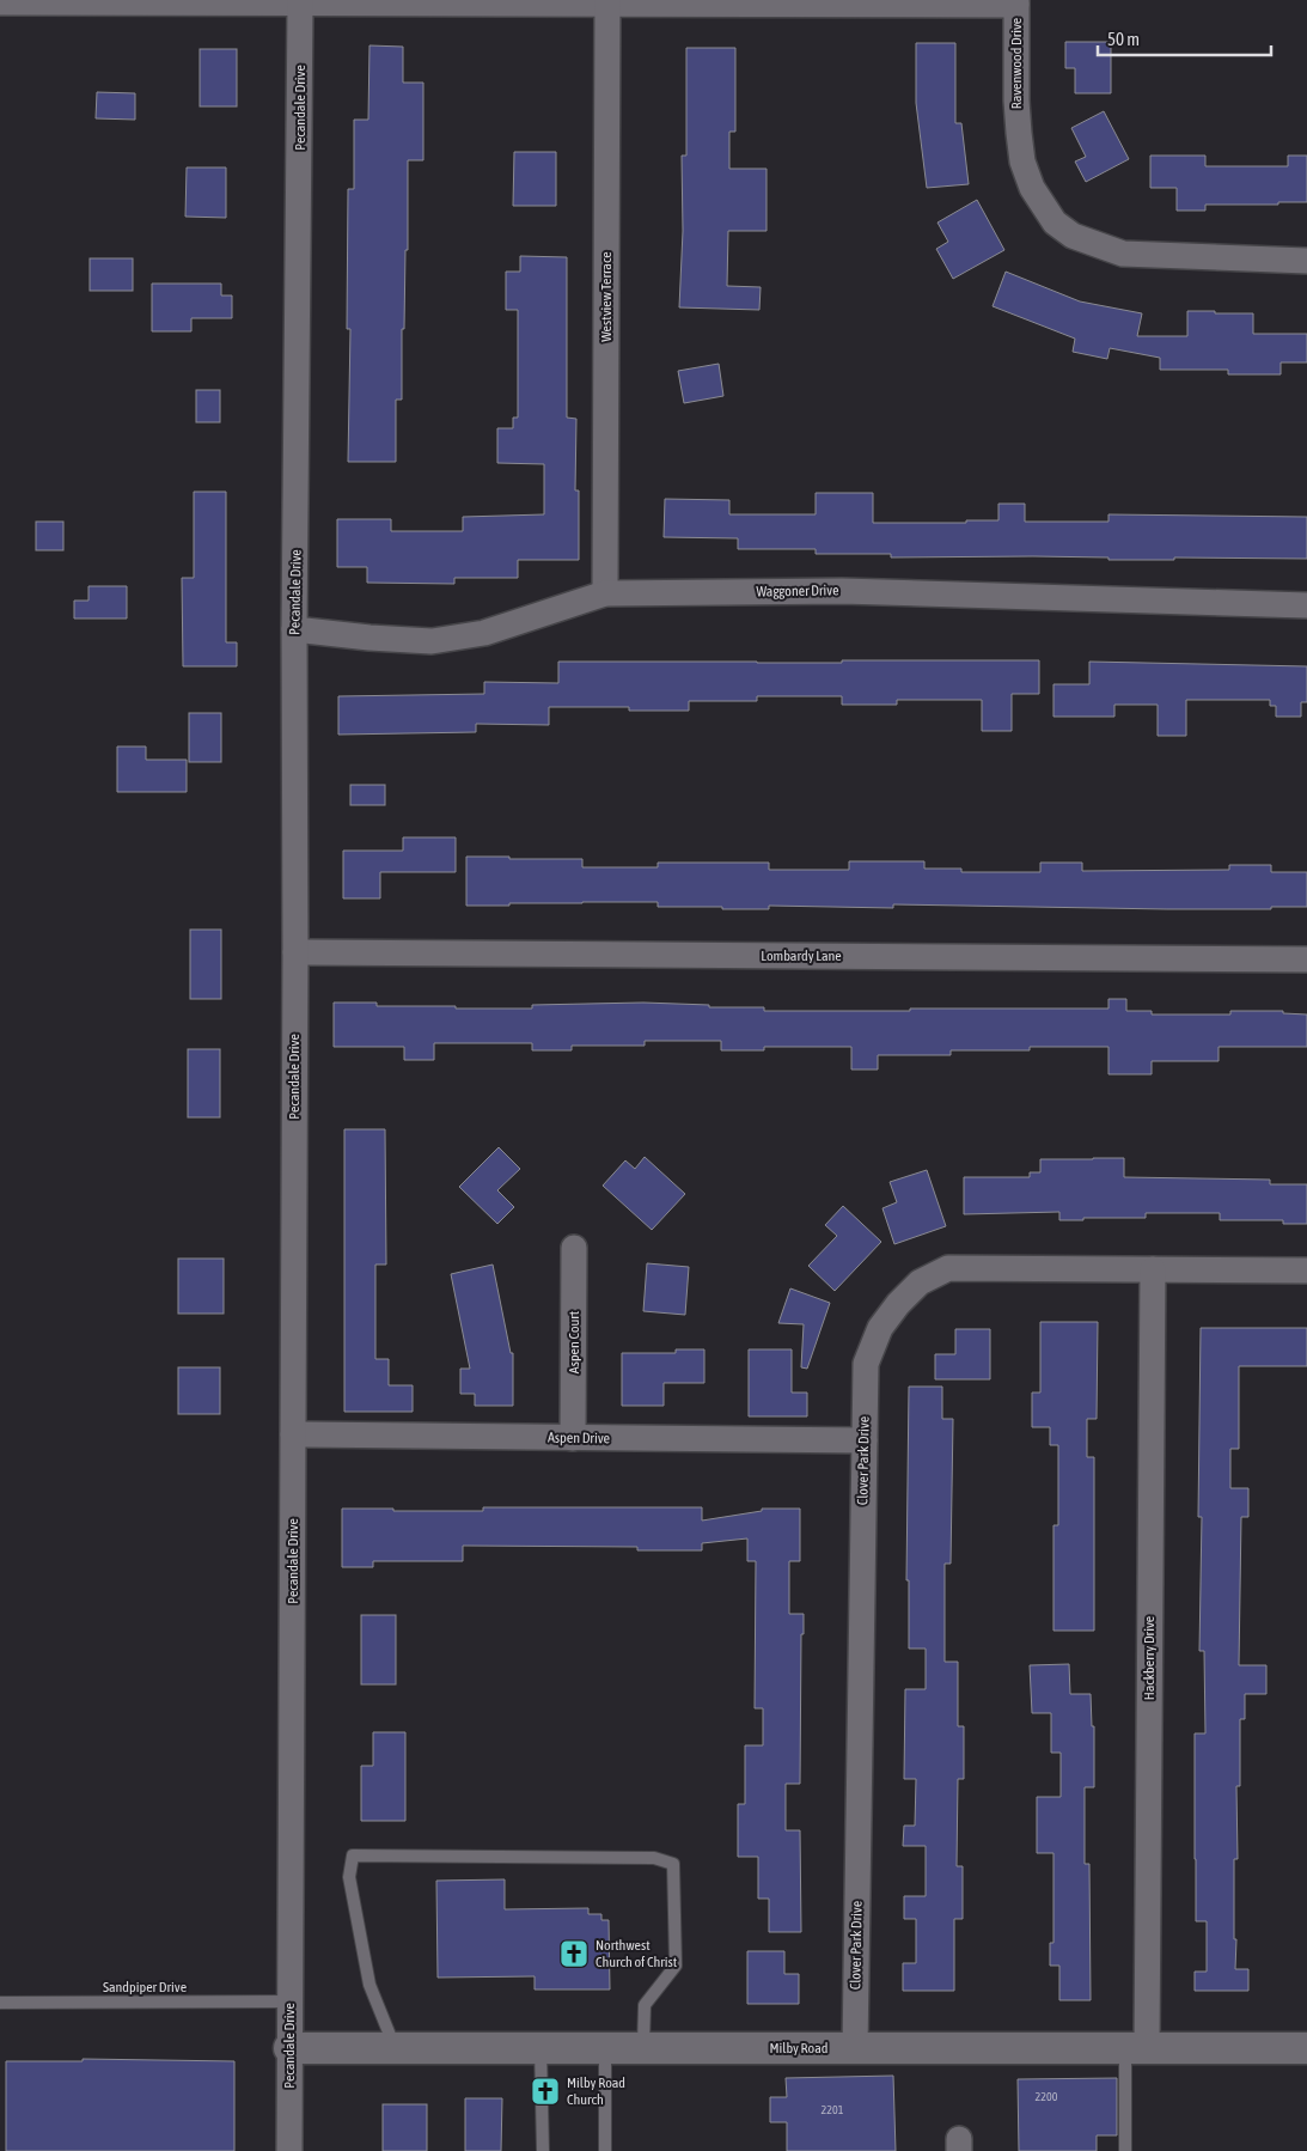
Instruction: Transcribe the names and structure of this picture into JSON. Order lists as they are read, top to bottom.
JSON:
{
  "streets": {
    "street": [
      "Ravenwood Drive",
      "Pecandale Drive",
      "Westview Terrace",
      "Waggoner Drive",
      "Lombardy Lane",
      "Aspen Court",
      "Aspen Drive",
      "Clover Park Drive",
      "Hackberry Drive",
      "Milby Road"
    ],
    "lane": ["Sandpiper Drive"]
  },
  "crossings": [
    ["Ravenwood Drive", "Pecandale Drive"],
    ["Ravenwood Drive", "Westview Terrace"],
    ["Pecandale Drive", "Waggoner Drive"],
    ["Pecandale Drive", "Lombardy Lane"],
    ["Pecandale Drive", "Aspen Drive"],
    ["Pecandale Drive", "Sandpiper Drive"],
    ["Pecandale Drive", "Milby Road"],
    ["Westview Terrace", "Waggoner Drive"],
    ["Aspen Court", "Aspen Drive"],
    ["Aspen Drive", "Clover Park Drive"],
    ["Clover Park Drive", "Hackberry Drive"],
    ["Clover Park Drive", "Milby Road"],
    ["Hackberry Drive", "Milby Road"]
  ],
  "places": {
    "church": ["Northwest Church of Christ", "Milby Road Church"]
  },
  "house_numbers": ["2200", "2201"],
  "scale_bar": "50 m"
}
